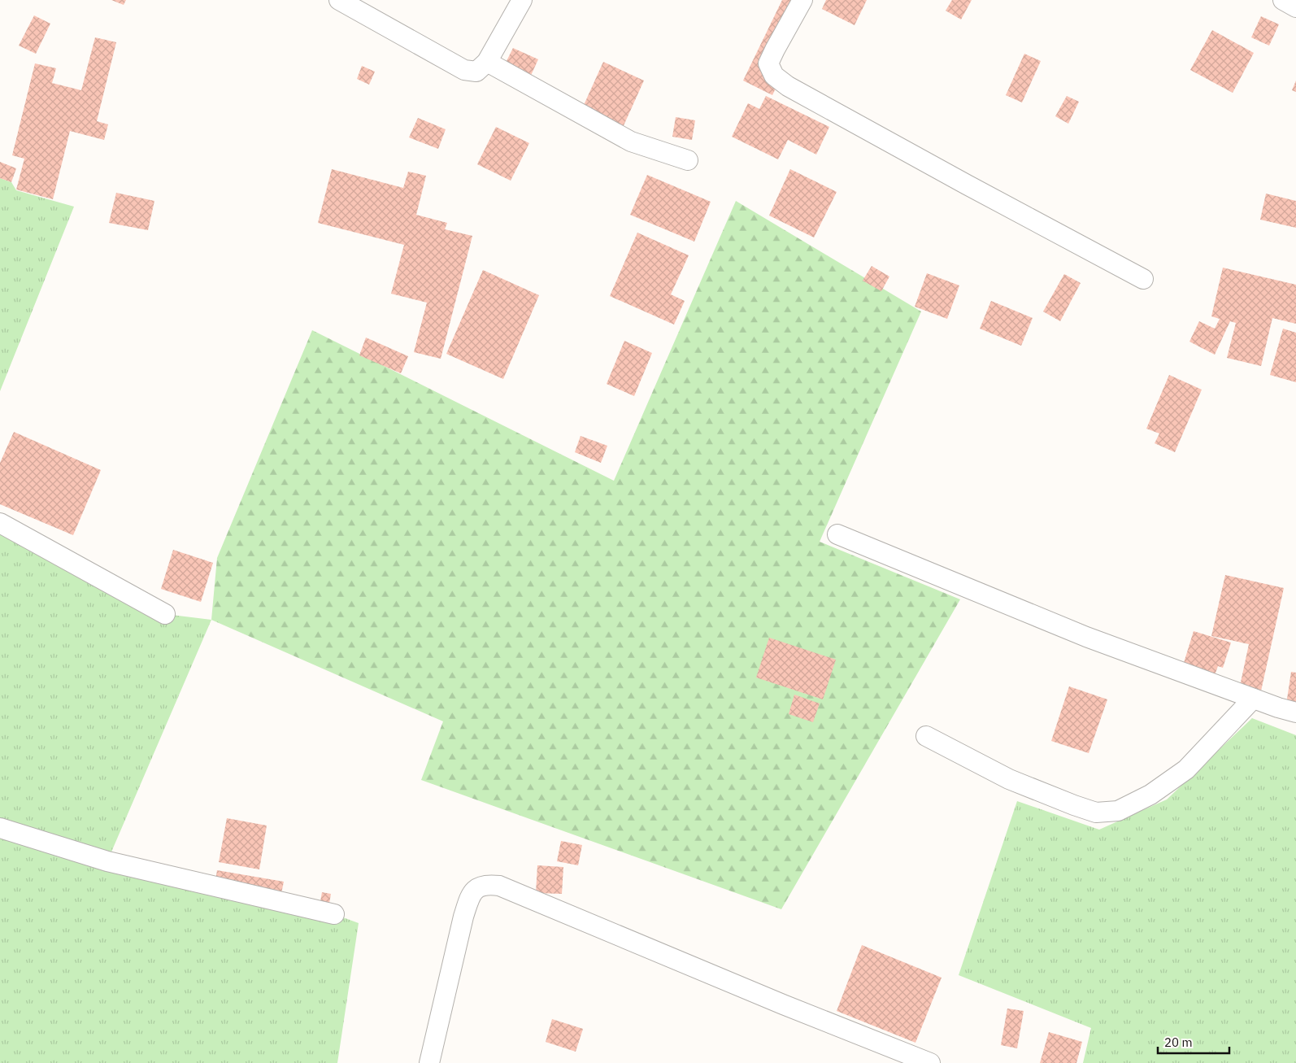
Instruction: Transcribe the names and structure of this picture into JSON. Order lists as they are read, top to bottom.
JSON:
{
  "scale_bar": "20 m"
}
